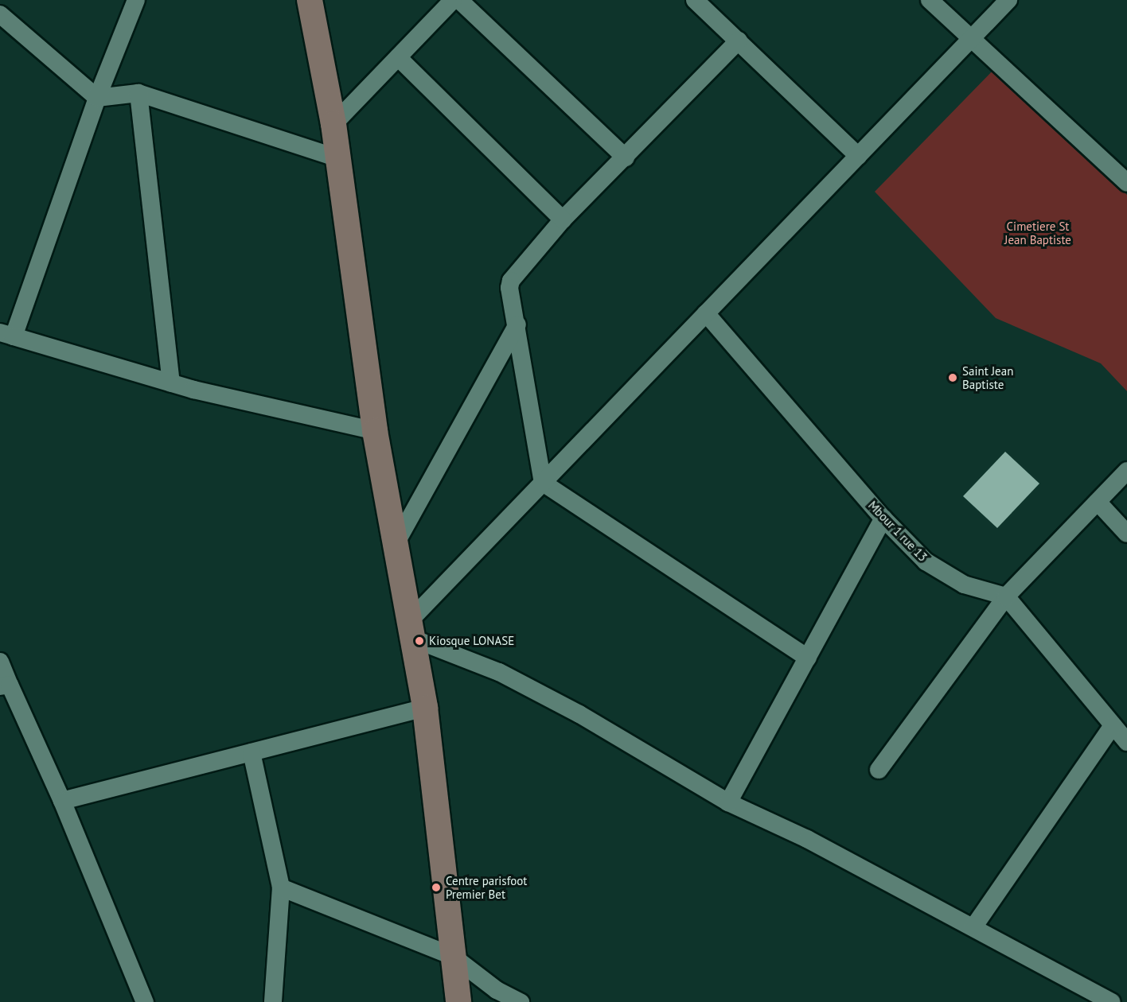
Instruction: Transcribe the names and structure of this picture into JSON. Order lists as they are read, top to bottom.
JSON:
{
  "streets": {
    "street": ["Mbour 1 rue 13"]
  },
  "parks": ["Cimetiere St Jean Baptiste"],
  "places": ["Saint Jean Baptiste", "Kiosque LONASE", "Centre parisfoot Premier Bet"]
}
